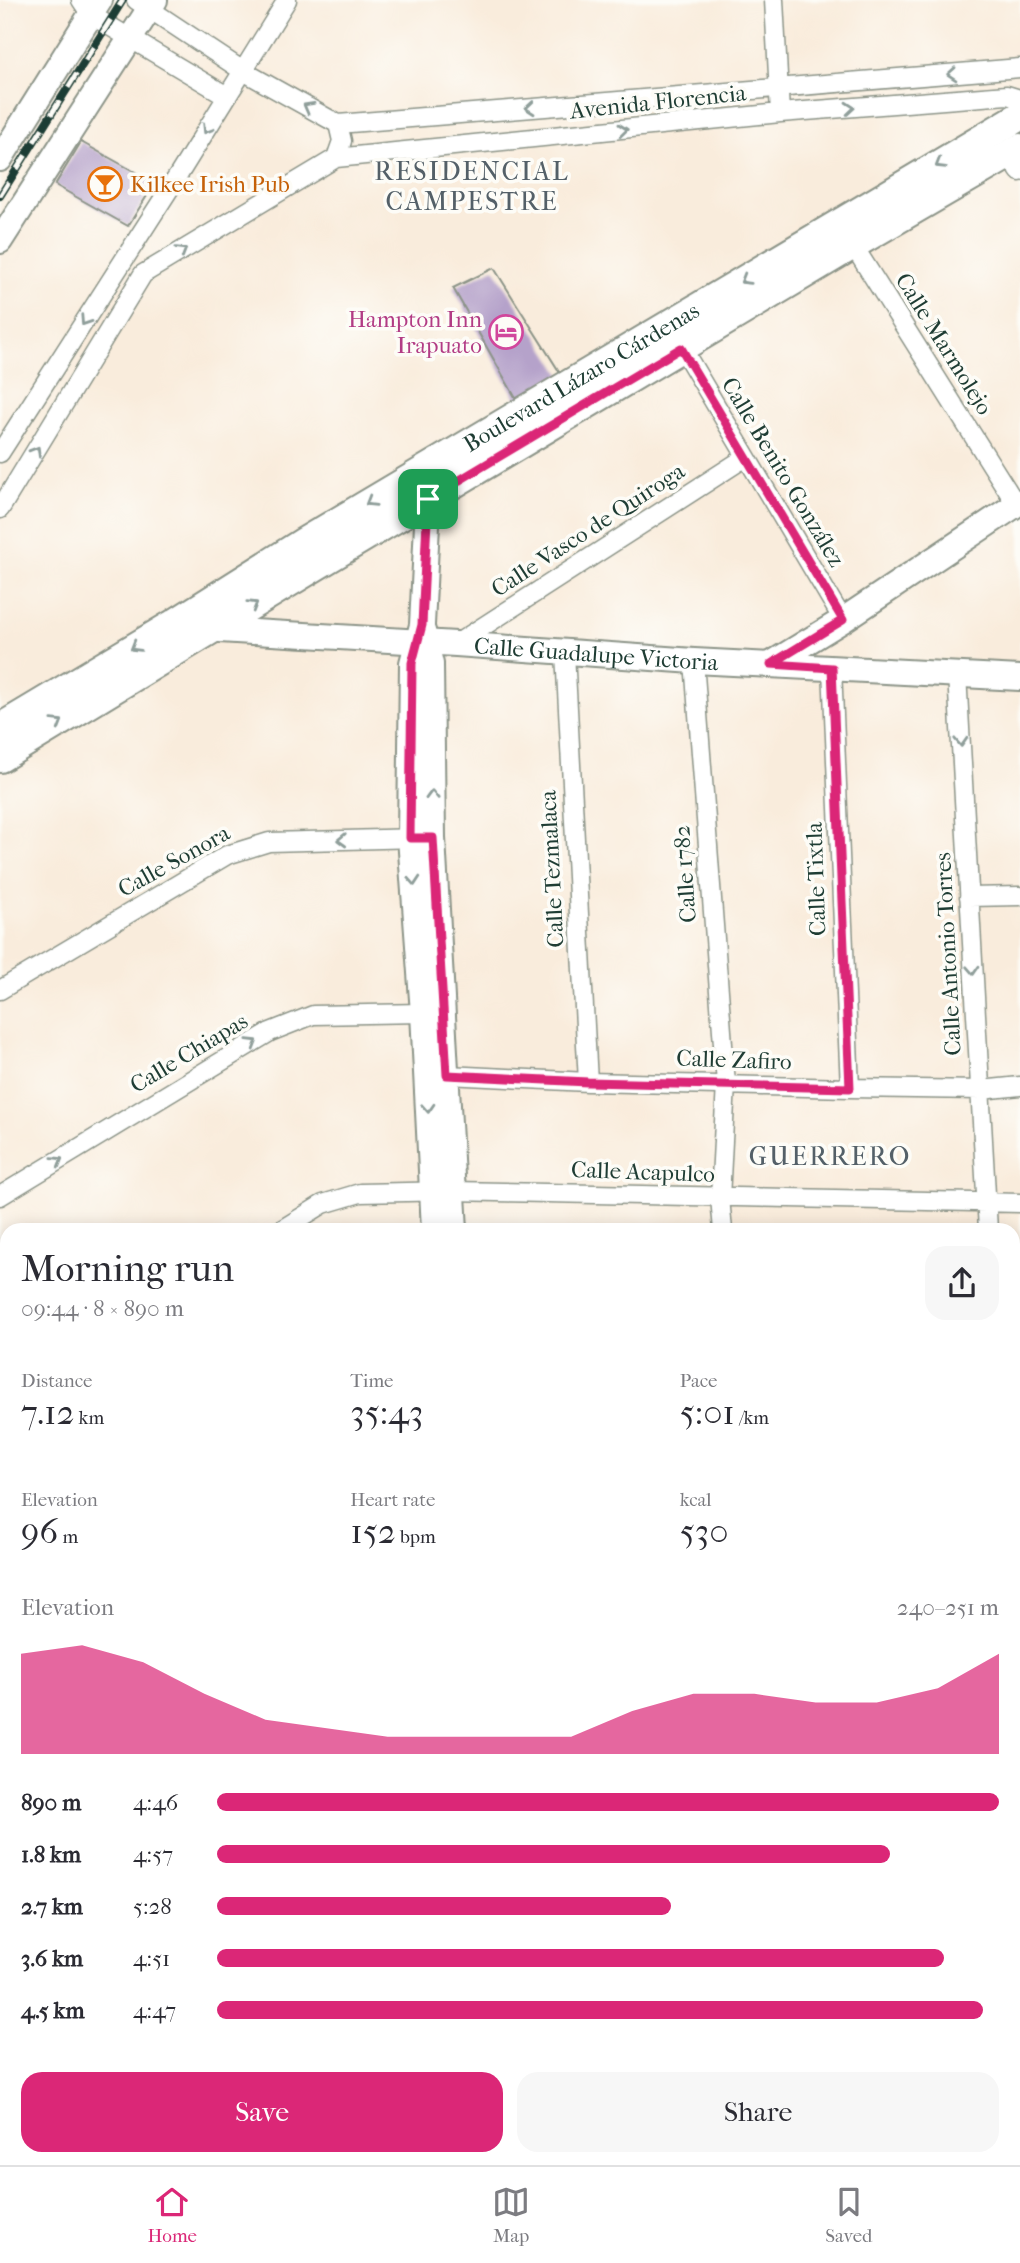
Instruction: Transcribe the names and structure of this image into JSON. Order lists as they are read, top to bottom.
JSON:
{
  "streets": {
    "main road": ["Boulevard Lázaro Cárdenas"],
    "street": [
      "Avenida Florencia",
      "Calle Marmolejo",
      "Calle Benito González",
      "Calle Vasco de Quiroga",
      "Calle Guadalupe Victoria",
      "Calle Sonora",
      "Calle Tezmalaca",
      "Calle 1782",
      "Calle Tixtla",
      "Calle Antonio Torres",
      "Calle Chiapas",
      "Calle Zafiro",
      "Calle Acapulco"
    ]
  },
  "crossings": [
    ["Calle Marmolejo", "Boulevard Lázaro Cárdenas"],
    ["Boulevard Lázaro Cárdenas", "Calle Benito González"],
    ["Boulevard Lázaro Cárdenas", "Calle Guadalupe Victoria"],
    ["Calle Benito González", "Calle Vasco de Quiroga"],
    ["Calle Vasco de Quiroga", "Calle Guadalupe Victoria"],
    ["Calle Guadalupe Victoria", "Calle Tezmalaca"],
    ["Calle Guadalupe Victoria", "Calle 1782"],
    ["Calle Guadalupe Victoria", "Calle Tixtla"],
    ["Calle Guadalupe Victoria", "Calle Antonio Torres"],
    ["Calle Tezmalaca", "Calle Zafiro"],
    ["Calle 1782", "Calle Zafiro"],
    ["Calle 1782", "Calle Acapulco"],
    ["Calle Tixtla", "Calle Zafiro"],
    ["Calle Antonio Torres", "Calle Zafiro"],
    ["Calle Antonio Torres", "Calle Acapulco"]
  ],
  "one_way": ["Calle Sonora", "Calle Antonio Torres", "Calle Chiapas"],
  "districts": ["RESIDENCIAL CAMPESTRE", "GUERRERO"],
  "places": {
    "bar": ["Kilkee Irish Pub"],
    "hotel": ["Hampton Inn Irapuato"]
  },
  "page": {
    "heading": ["Morning run", "09:44 · 8 × 890 m"],
    "stats": [
      ["Distance", "7.12 km"],
      ["Time", "35:43"],
      ["Pace", "5:01 /km"],
      ["Elevation", "96 m"],
      ["Heart rate", "152 bpm"],
      ["kcal", "530"]
    ],
    "chart": ["Elevation", "240–251 m"],
    "list": [
      {
        "name": "890 m",
        "note": "4:46"
      },
      {
        "name": "1.8 km",
        "note": "4:57"
      },
      {
        "name": "2.7 km",
        "note": "5:28"
      },
      {
        "name": "3.6 km",
        "note": "4:51"
      },
      {
        "name": "4.5 km",
        "note": "4:47"
      }
    ],
    "buttons": ["Save", "Share"],
    "tabs": ["Home", "Map", "Saved"]
  }
}
